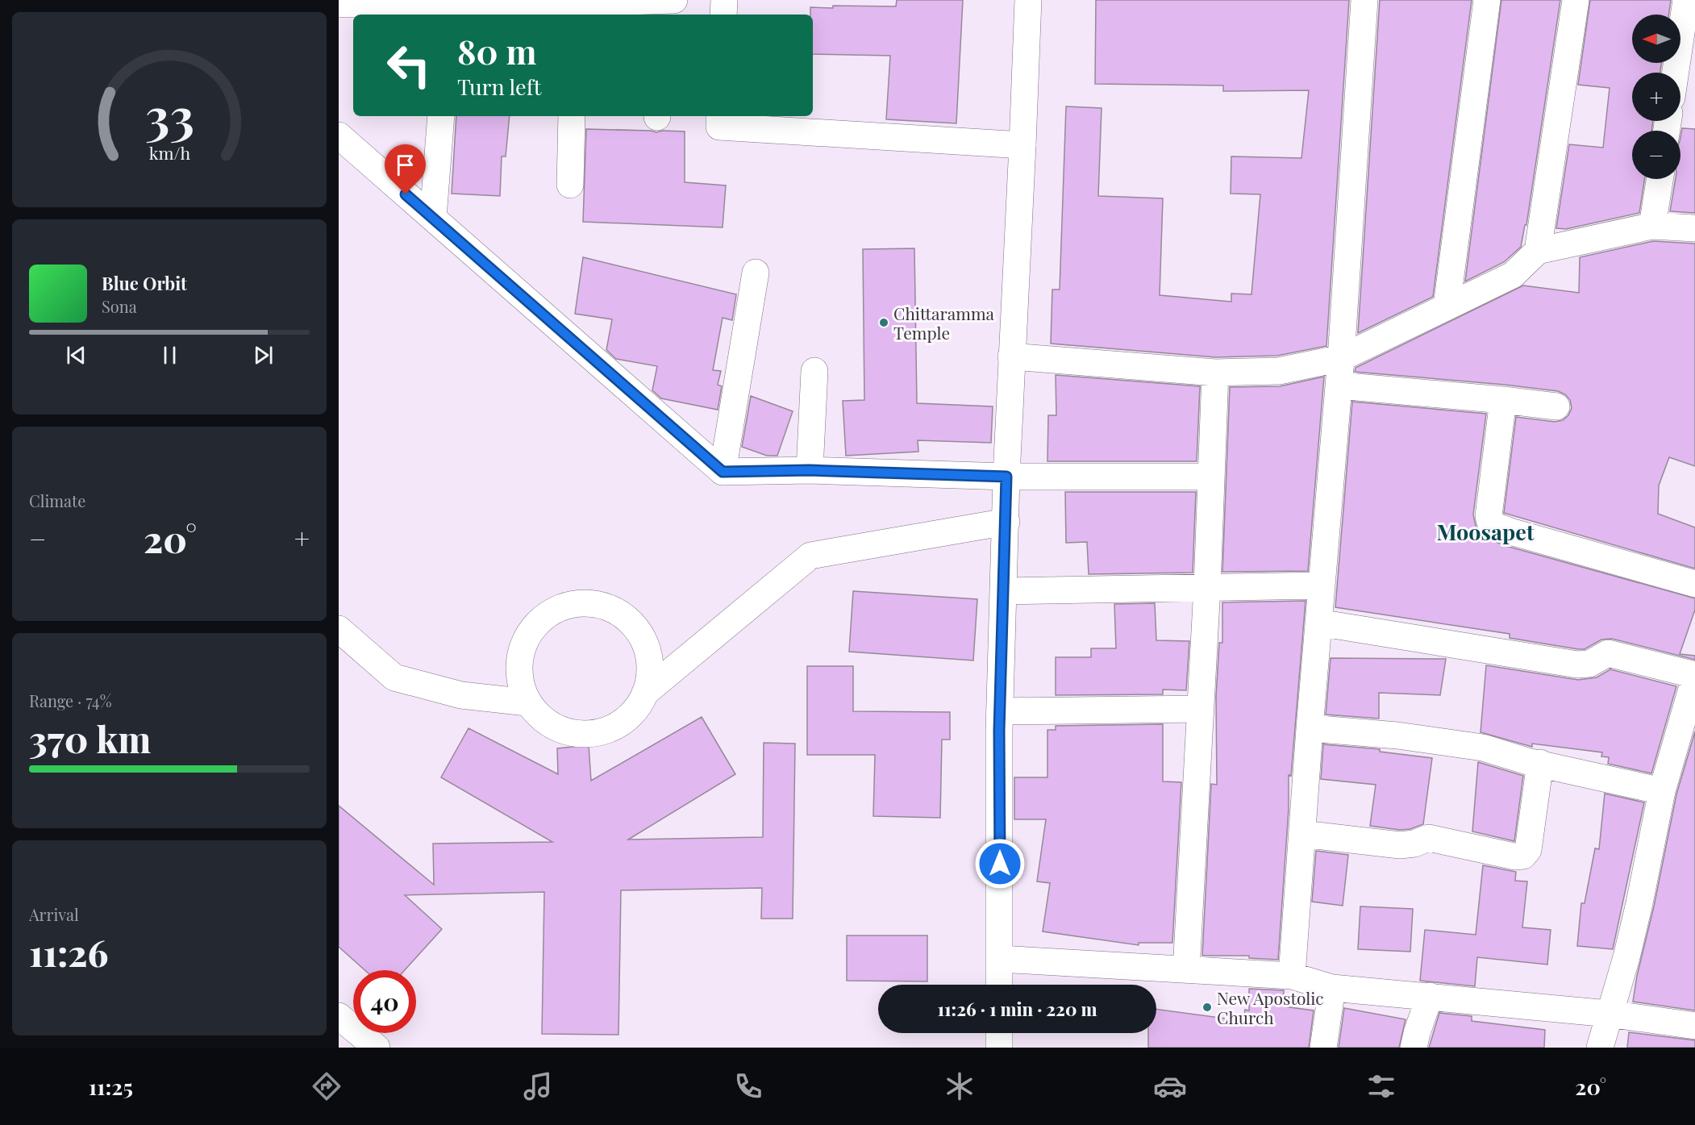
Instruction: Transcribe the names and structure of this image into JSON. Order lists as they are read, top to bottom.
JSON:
{
  "districts": ["Moosapet"],
  "places": ["Chittaramma Temple", "New Apostolic Church"],
  "north": "left",
  "page": {
    "map_buttons": ["+", "−"],
    "turn": ["80 m", "Turn left"],
    "song": ["Blue Orbit", "Sona"],
    "tile": [
      "Climate",
      ["Range · 74%", "370 km"],
      ["Arrival", "11:26"]
    ],
    "heat": ["−", "20°", "+"],
    "limit": "40",
    "trip": "11:26 · 1 min · 220 m",
    "tabs": ["11:25", "20°"],
    "gauge": ["33", "km/h"]
  }
}
